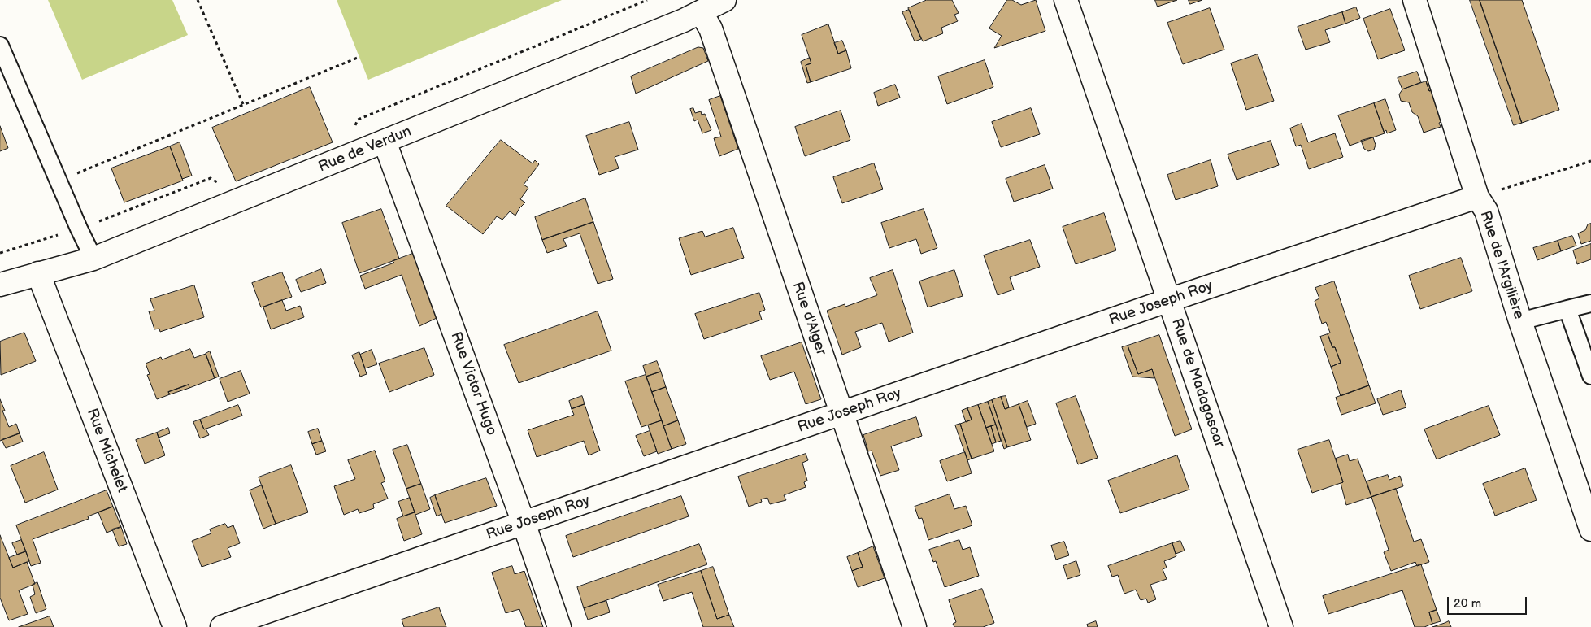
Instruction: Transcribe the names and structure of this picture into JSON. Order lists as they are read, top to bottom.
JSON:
{
  "streets": {
    "street": [
      "Rue de Verdun",
      "Rue de l'Argilière",
      "Rue Joseph Roy",
      "Rue d'Alger",
      "Rue de Madagascar",
      "Rue Victor Hugo",
      "Rue Michelet"
    ]
  },
  "crossings": [
    ["Rue de Verdun", "Rue d'Alger"],
    ["Rue de Verdun", "Rue Victor Hugo"],
    ["Rue de Verdun", "Rue Michelet"],
    ["Rue de l'Argilière", "Rue Joseph Roy"],
    ["Rue Joseph Roy", "Rue d'Alger"],
    ["Rue Joseph Roy", "Rue de Madagascar"],
    ["Rue Joseph Roy", "Rue Victor Hugo"]
  ],
  "scale_bar": "20 m"
}
